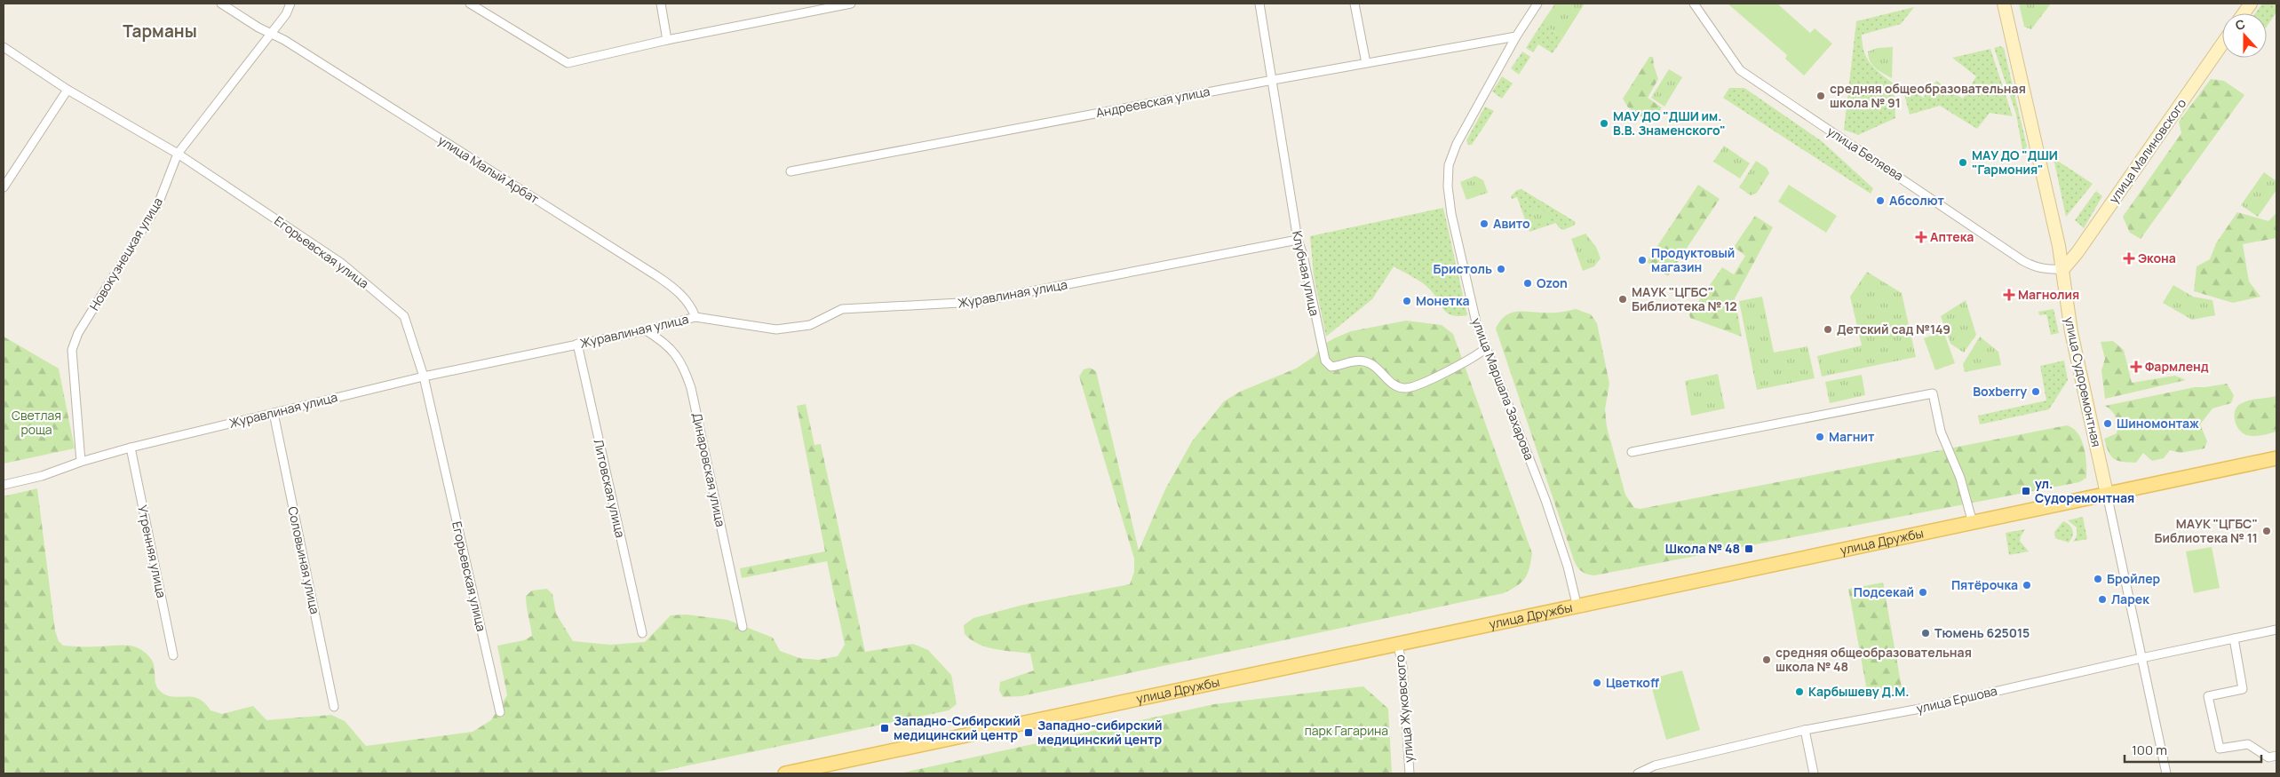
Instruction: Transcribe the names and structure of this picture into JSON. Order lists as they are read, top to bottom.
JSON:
{
  "streets": {
    "main road": ["улица Дружбы"],
    "street": [
      "Андреевская улица",
      "улица Малиновского",
      "улица Беляева",
      "улица Малый Арбат",
      "Егорьевская улица",
      "Новокузнецкая улица",
      "Клубная улица",
      "Журавлиная улица",
      "улица Судоремонтная",
      "улица Маршала Захарова",
      "Динаровская улица",
      "Литовская улица",
      "Утренняя улица",
      "Соловьиная улица",
      "улица Ершова",
      "улица Жуковского"
    ]
  },
  "crossings": [
    ["Андреевская улица", "Клубная улица"],
    ["Андреевская улица", "улица Маршала Захарова"],
    ["улица Малиновского", "улица Беляева"],
    ["улица Малиновского", "улица Судоремонтная"],
    ["улица Беляева", "улица Судоремонтная"],
    ["улица Малый Арбат", "Новокузнецкая улица"],
    ["улица Малый Арбат", "Журавлиная улица"],
    ["Егорьевская улица", "Новокузнецкая улица"],
    ["Егорьевская улица", "Журавлиная улица"],
    ["Новокузнецкая улица", "Журавлиная улица"],
    ["Клубная улица", "Журавлиная улица"],
    ["Клубная улица", "улица Маршала Захарова"],
    ["Журавлиная улица", "Динаровская улица"],
    ["Журавлиная улица", "Литовская улица"],
    ["Журавлиная улица", "Утренняя улица"],
    ["Журавлиная улица", "Соловьиная улица"],
    ["улица Судоремонтная", "улица Дружбы"],
    ["улица Маршала Захарова", "улица Дружбы"],
    ["улица Дружбы", "улица Жуковского"]
  ],
  "districts": ["Тарманы"],
  "parks": ["Светлая роща", "парк Гагарина"],
  "places": {
    "other": [
      "средняя общеобразовательная школа № 91",
      "МАУ ДО \"ДШИ им. В.В. Знаменского\"",
      "МАУ ДО \"ДШИ \"Гармония\"",
      "Абсолют",
      "Авито",
      "Продуктовый магазин",
      "Бристоль",
      "Ozon",
      "МАУК \"ЦГБС\" Библиотека № 12",
      "Монетка",
      "Детский сад №149",
      "Boxberry",
      "Шиномонтаж",
      "Магнит",
      "МАУК \"ЦГБС\" Библиотека № 11",
      "Бройлер",
      "Пятёрочка",
      "Подсекай",
      "Ларек",
      "Тюмень 625015",
      "средняя общеобразовательная школа № 48",
      "Цветкоff",
      "Карбышеву Д.М."
    ],
    "health": [
      "Аптека",
      "Экона",
      "Магнолия",
      "Фармленд"
    ],
    "transit": [
      "ул. Судоремонтная",
      "Школа № 48",
      "Западно-Сибирский медицинский центр",
      "Западно-сибирский медицинский центр"
    ]
  },
  "scale_bar": "100 m",
  "north": "top"
}
